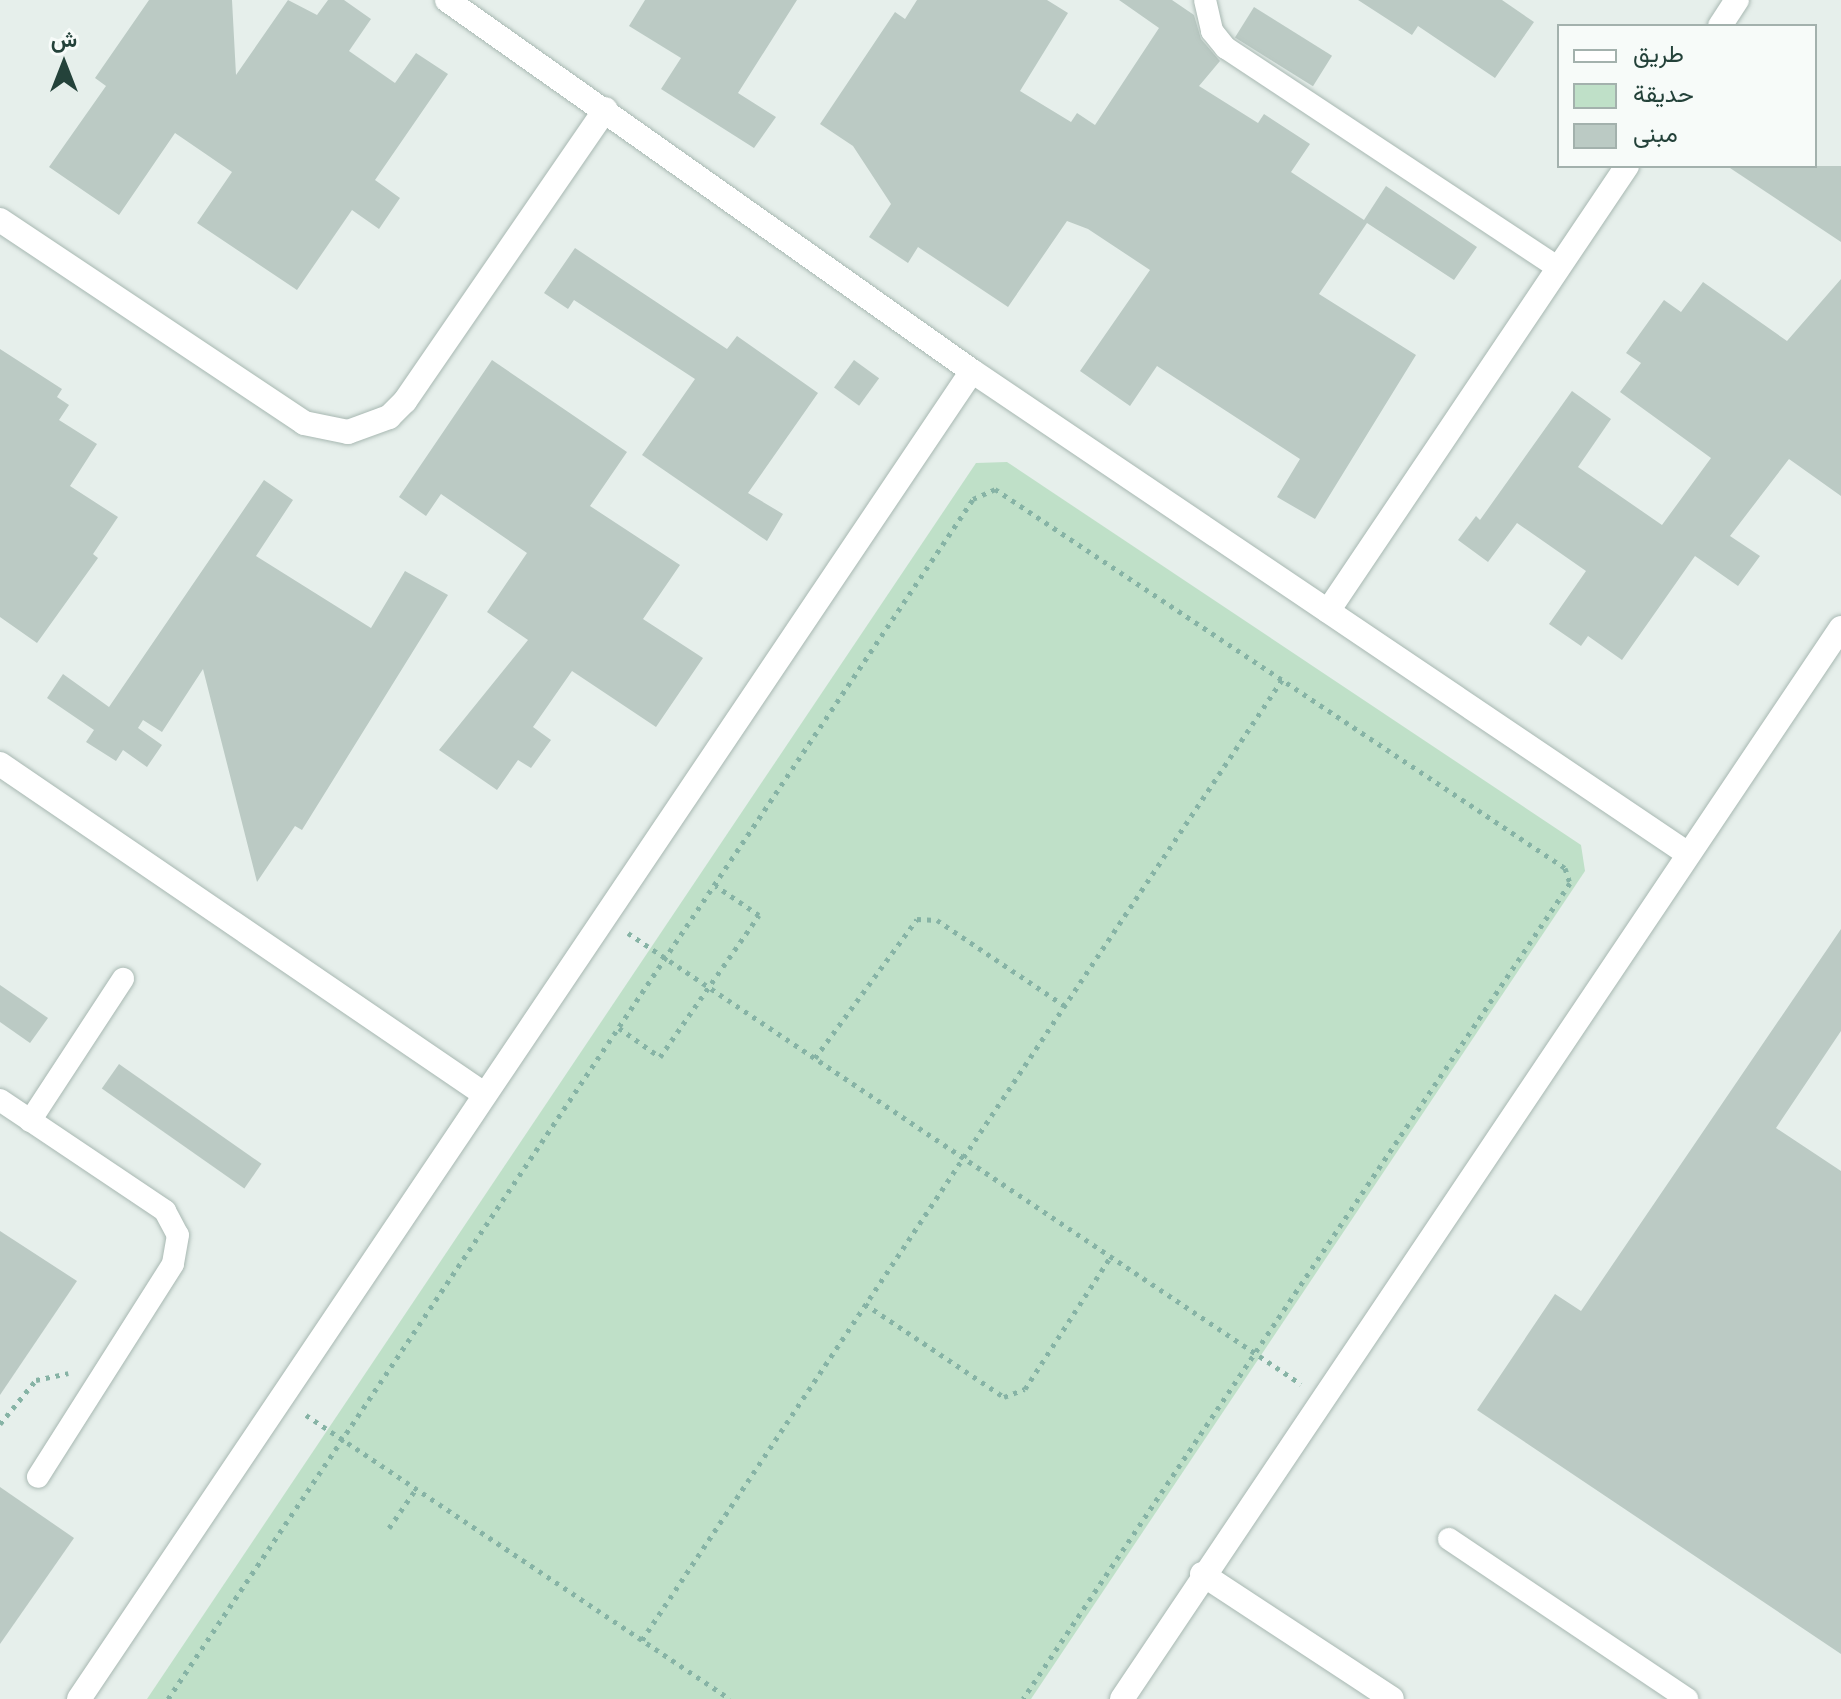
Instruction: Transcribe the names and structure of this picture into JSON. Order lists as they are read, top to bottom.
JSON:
{
  "legend": ["طريق", "حديقة", "مبنى"],
  "north": "top"
}
